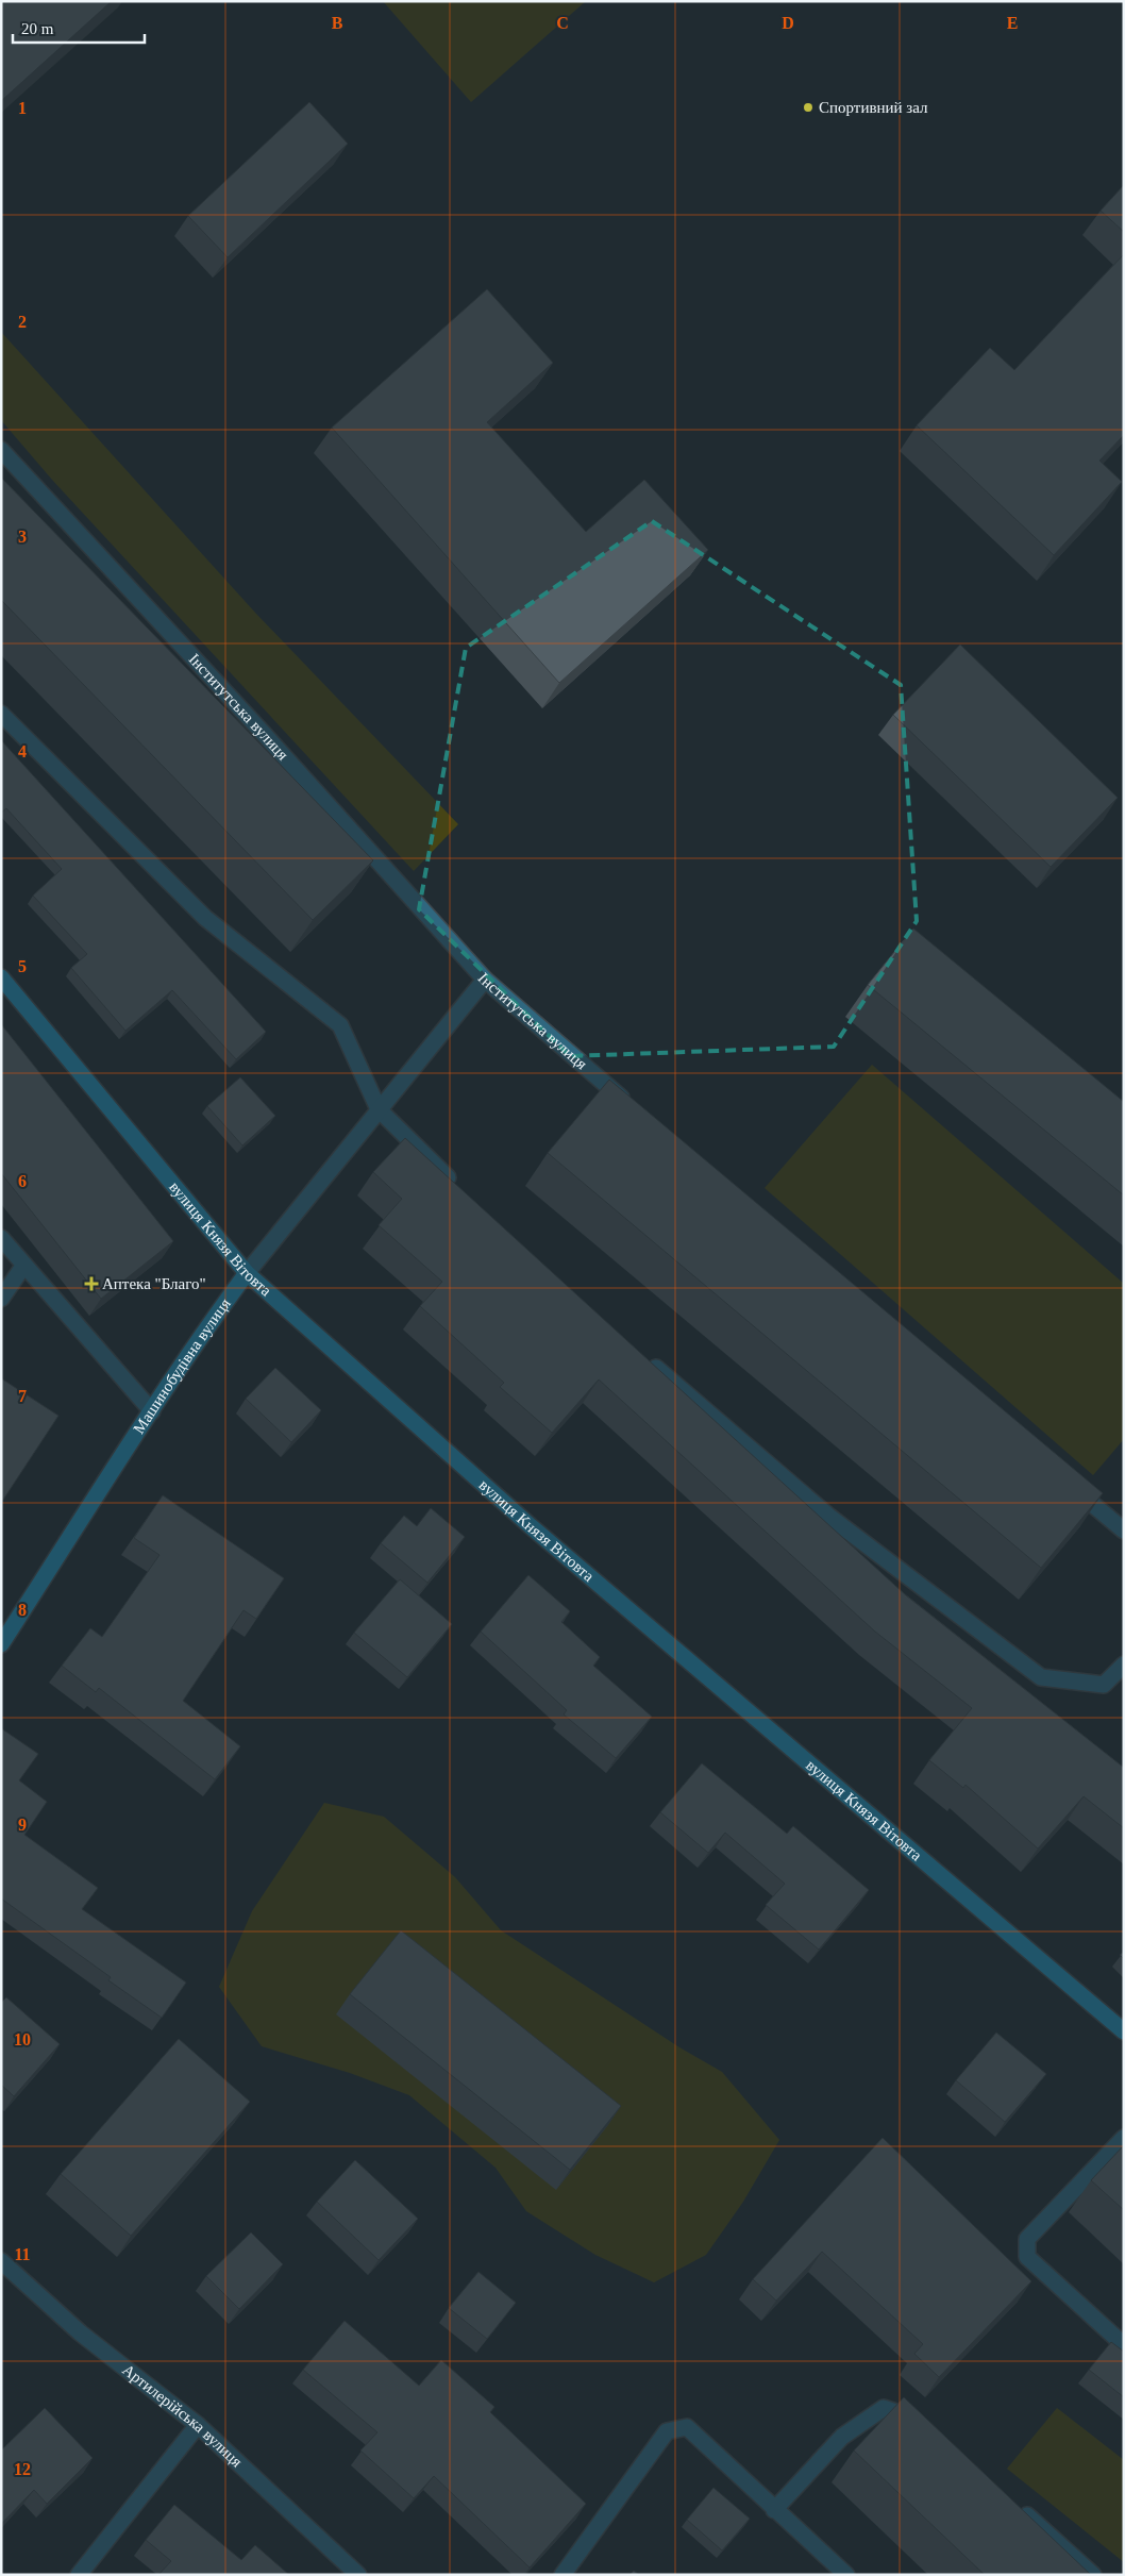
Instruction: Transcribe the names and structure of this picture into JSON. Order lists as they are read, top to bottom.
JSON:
{
  "streets": {
    "street": [
      "Інститутська вулиця",
      "вулиця Князя Вітовта",
      "Машинобудівна вулиця",
      "Артилерійська вулиця"
    ]
  },
  "crossings": [
    ["Інститутська вулиця", "Машинобудівна вулиця"],
    ["вулиця Князя Вітовта", "Машинобудівна вулиця"]
  ],
  "places": {
    "other": ["Спортивний зал"],
    "health": ["Аптека \"Благо\""]
  },
  "scale_bar": "20 m",
  "grid": {
    "columns": [
      "B",
      "C",
      "D",
      "E"
    ],
    "rows": [
      "1",
      "2",
      "3",
      "4",
      "5",
      "6",
      "7",
      "8",
      "9",
      "10",
      "11",
      "12"
    ]
  }
}
